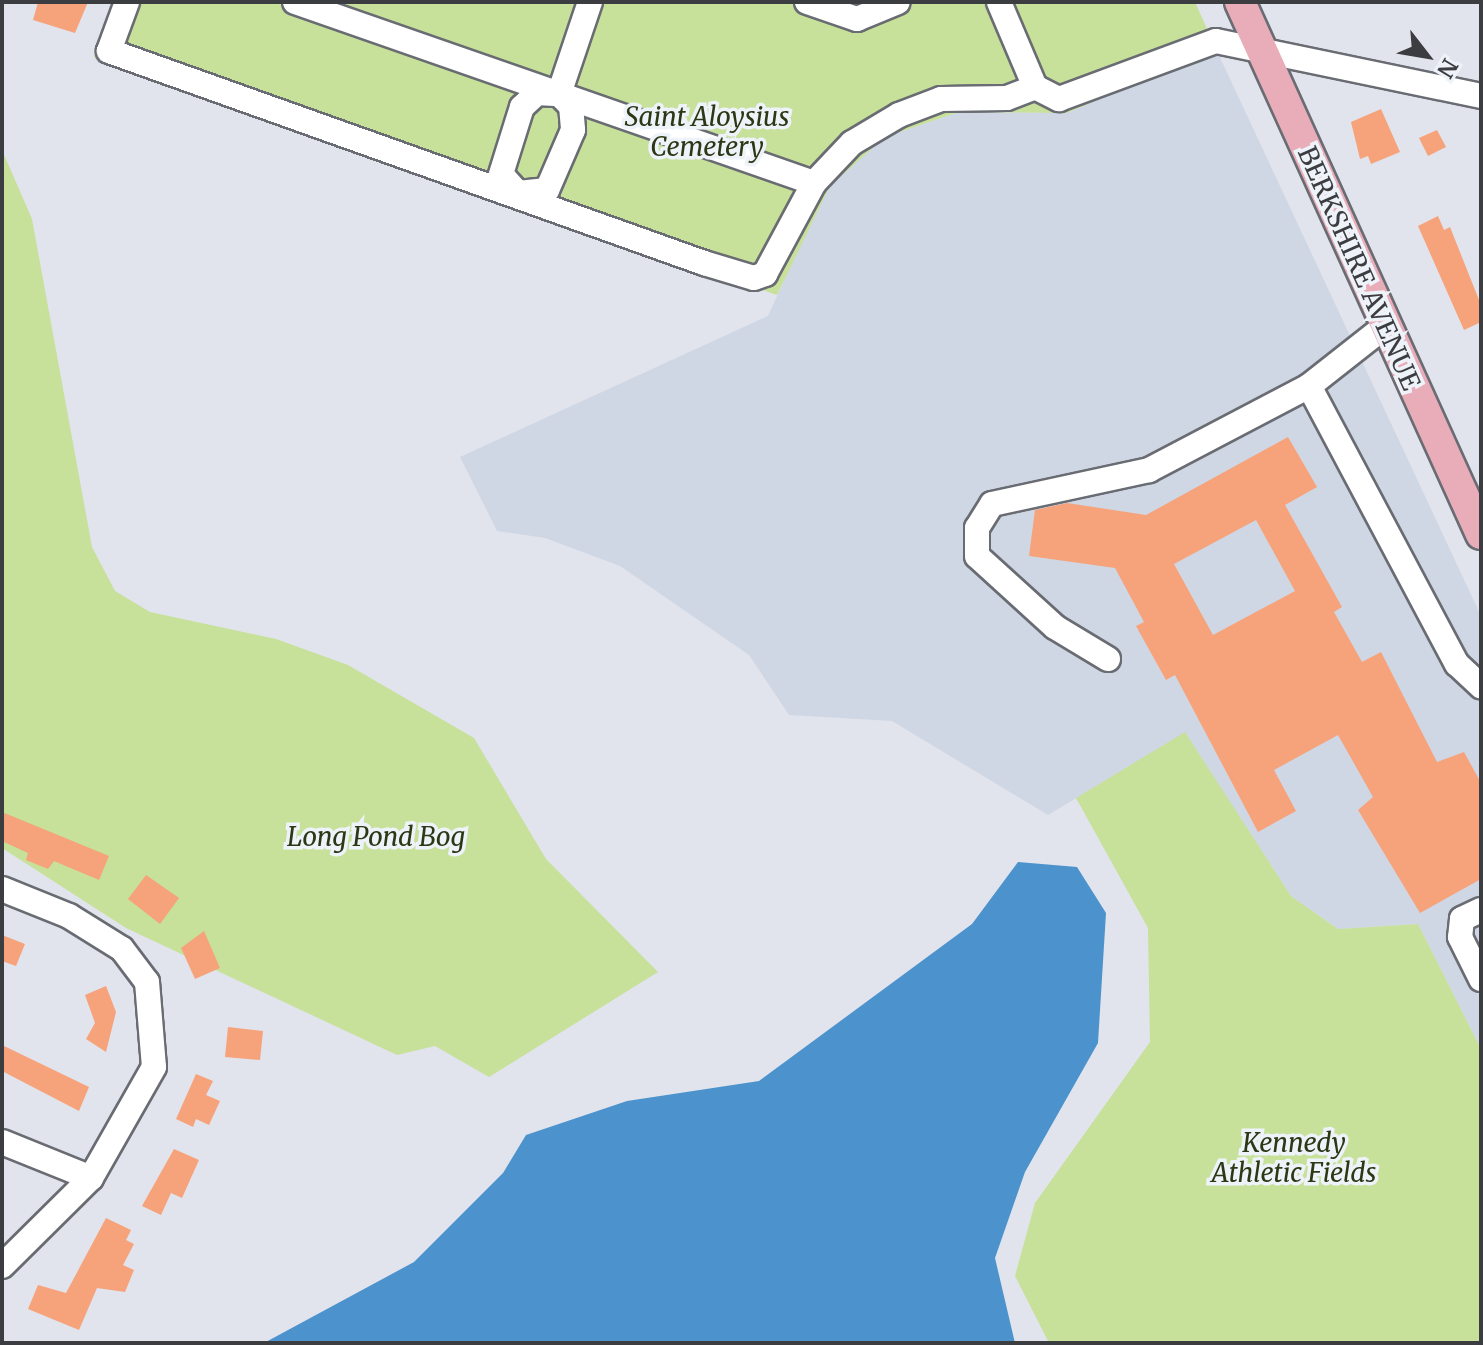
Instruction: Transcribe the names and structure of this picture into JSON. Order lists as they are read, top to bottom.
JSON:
{
  "streets": {
    "main road": ["BERKSHIRE AVENUE"]
  },
  "parks": ["Saint Aloysius Cemetery", "Long Pond Bog", "Kennedy Athletic Fields"],
  "north": "bottom right"
}
